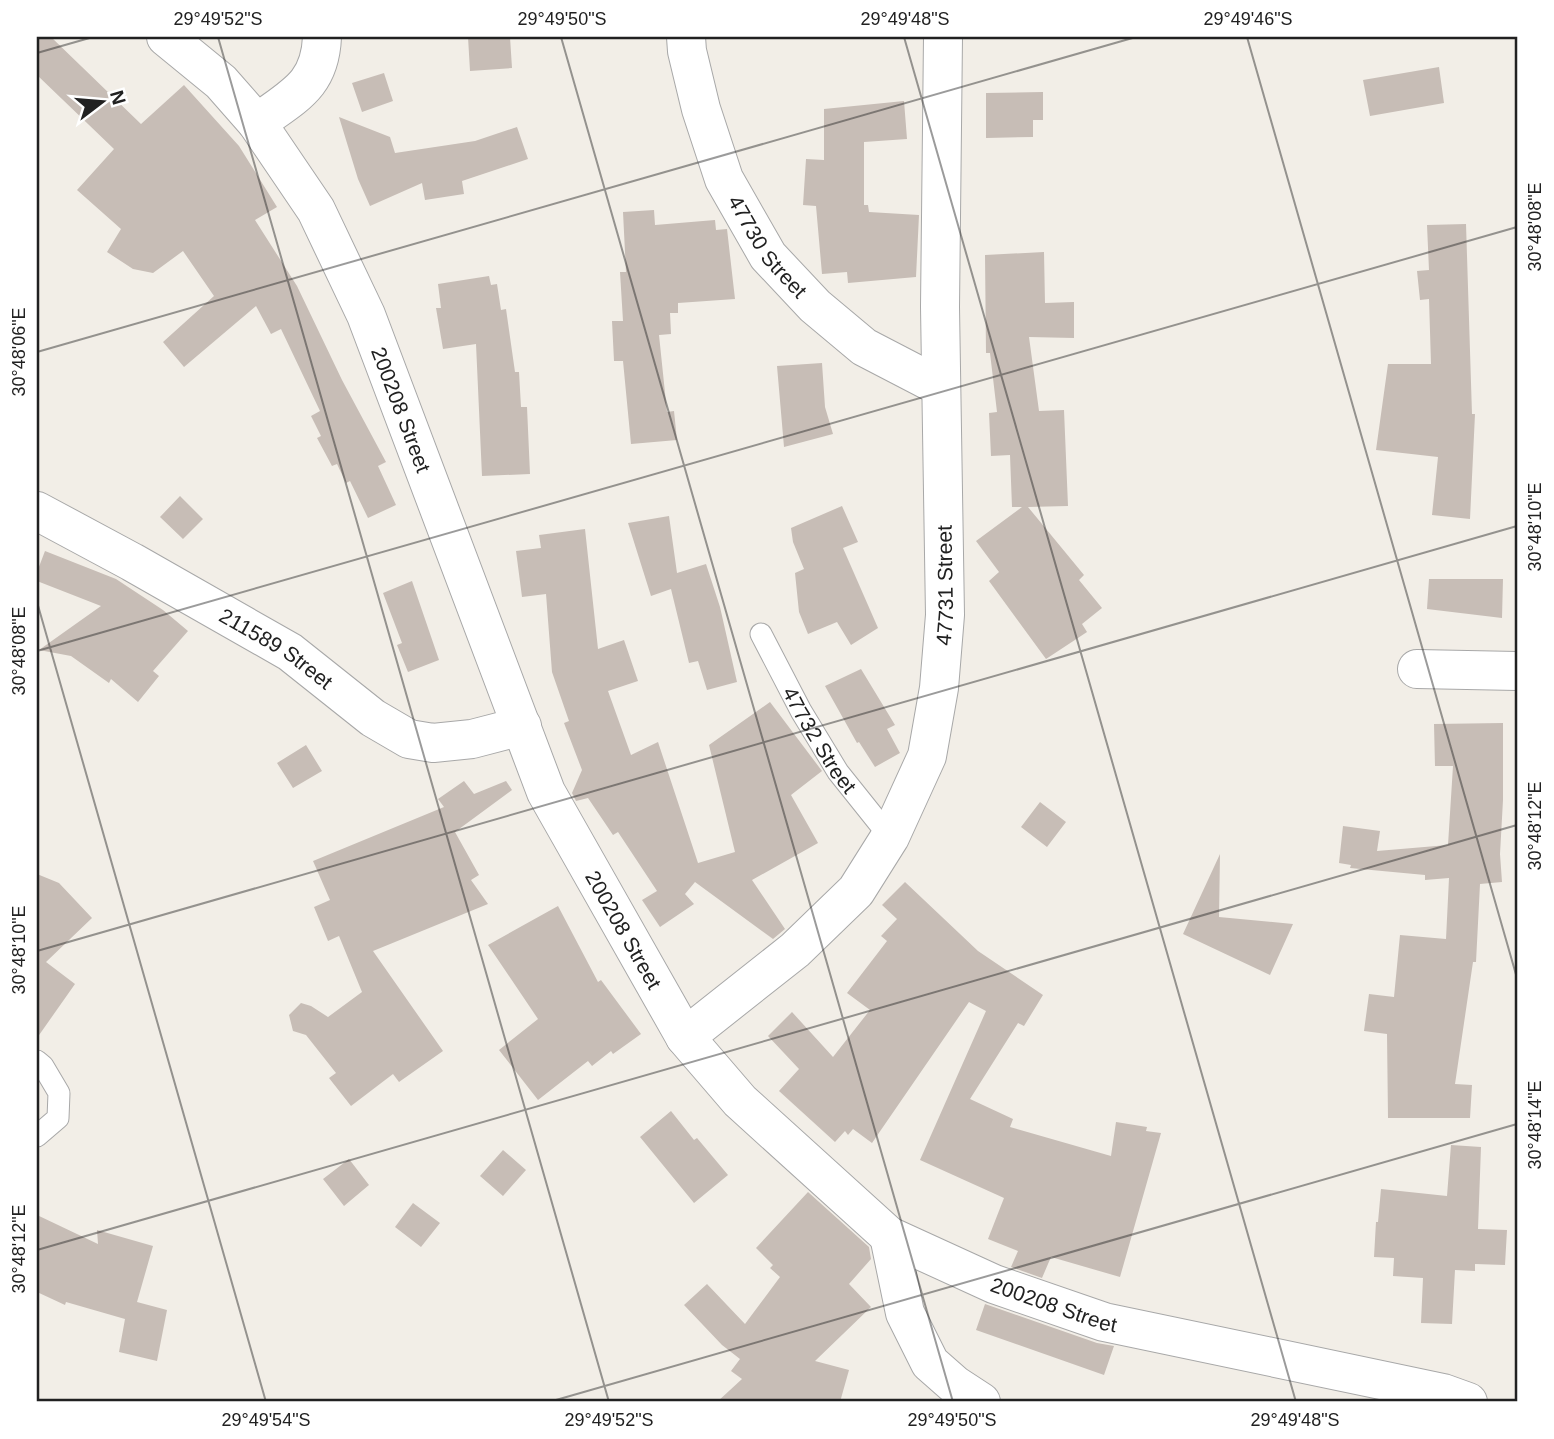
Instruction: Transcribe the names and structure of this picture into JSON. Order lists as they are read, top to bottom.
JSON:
{
  "streets": {
    "street": [
      "47730 Street",
      "200208 Street",
      "47731 Street",
      "211589 Street"
    ],
    "lane": ["47732 Street"]
  },
  "crossings": [
    ["47730 Street", "47731 Street"],
    ["200208 Street", "47731 Street"],
    ["200208 Street", "211589 Street"],
    ["47731 Street", "47732 Street"]
  ],
  "north": "right",
  "coordinates": [
    "29°49'52\"S",
    "29°49'50\"S",
    "29°49'48\"S",
    "29°49'46\"S",
    "30°48'08\"E",
    "30°48'06\"E",
    "30°48'10\"E",
    "30°48'12\"E",
    "30°48'14\"E",
    "29°49'54\"S"
  ]
}
